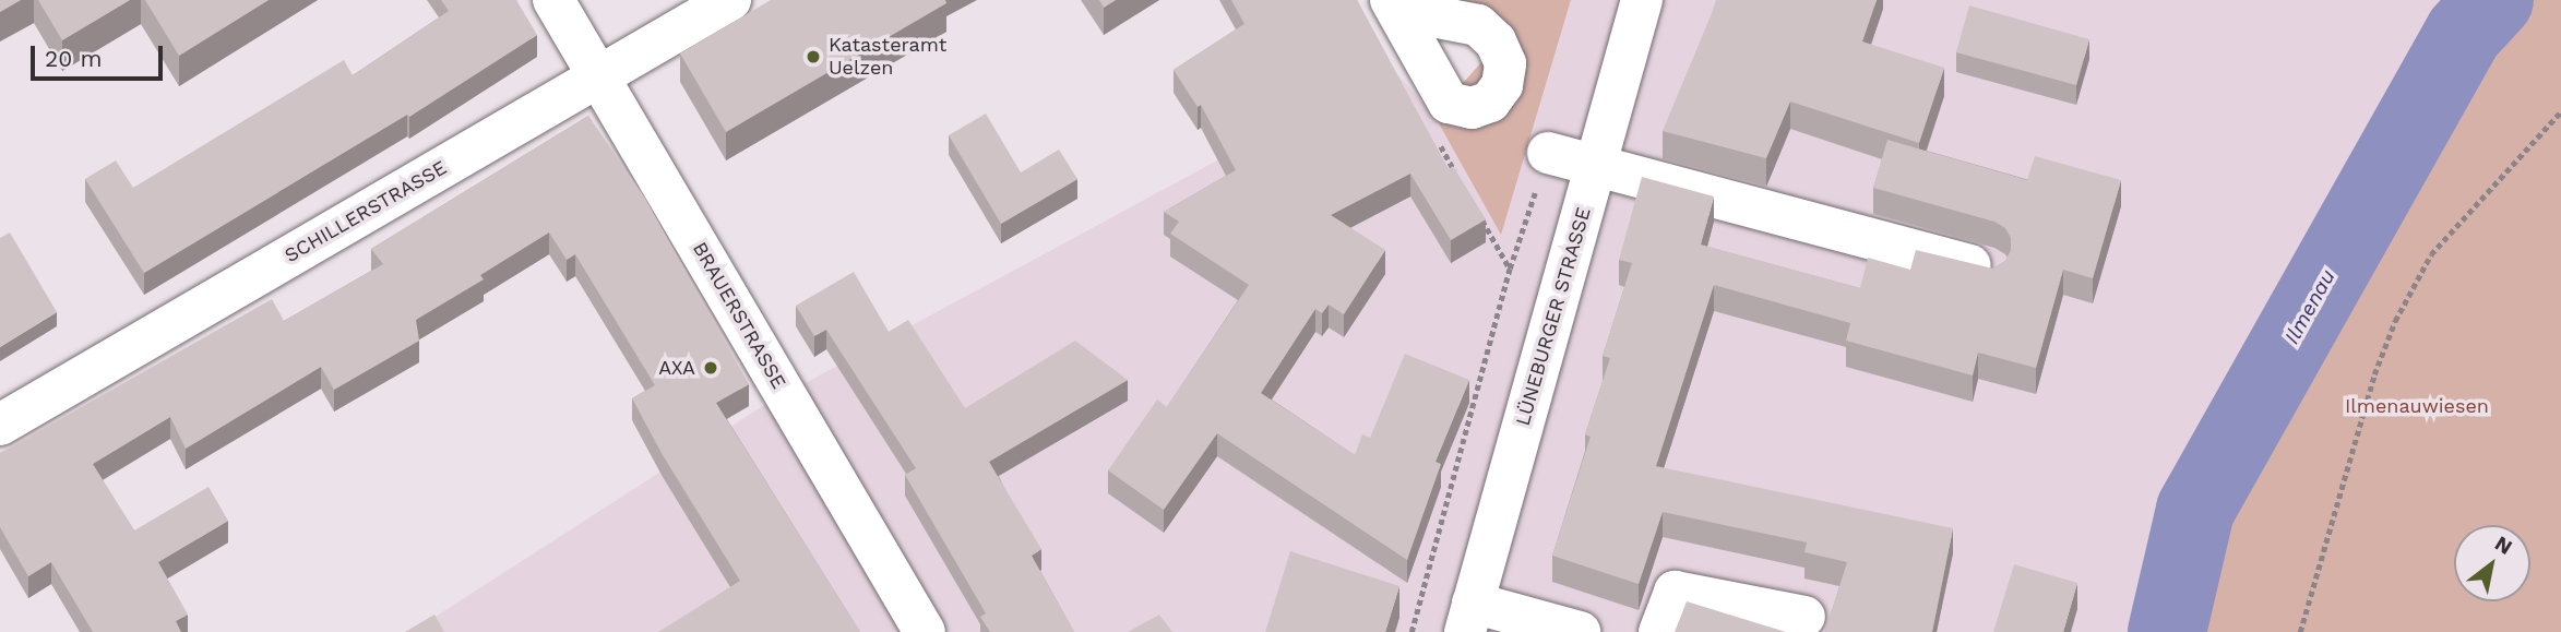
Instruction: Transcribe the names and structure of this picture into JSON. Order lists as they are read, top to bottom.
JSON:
{
  "streets": {
    "street": ["SCHILLERSTRASSE", "BRAUERSTRASSE", "LÜNEBURGER STRASSE"]
  },
  "crossings": [
    ["SCHILLERSTRASSE", "BRAUERSTRASSE"]
  ],
  "water": ["Ilmenau"],
  "parks": ["Ilmenauwiesen"],
  "places": ["Katasteramt Uelzen", "AXA"],
  "scale_bar": "20 m",
  "north": "top right"
}
